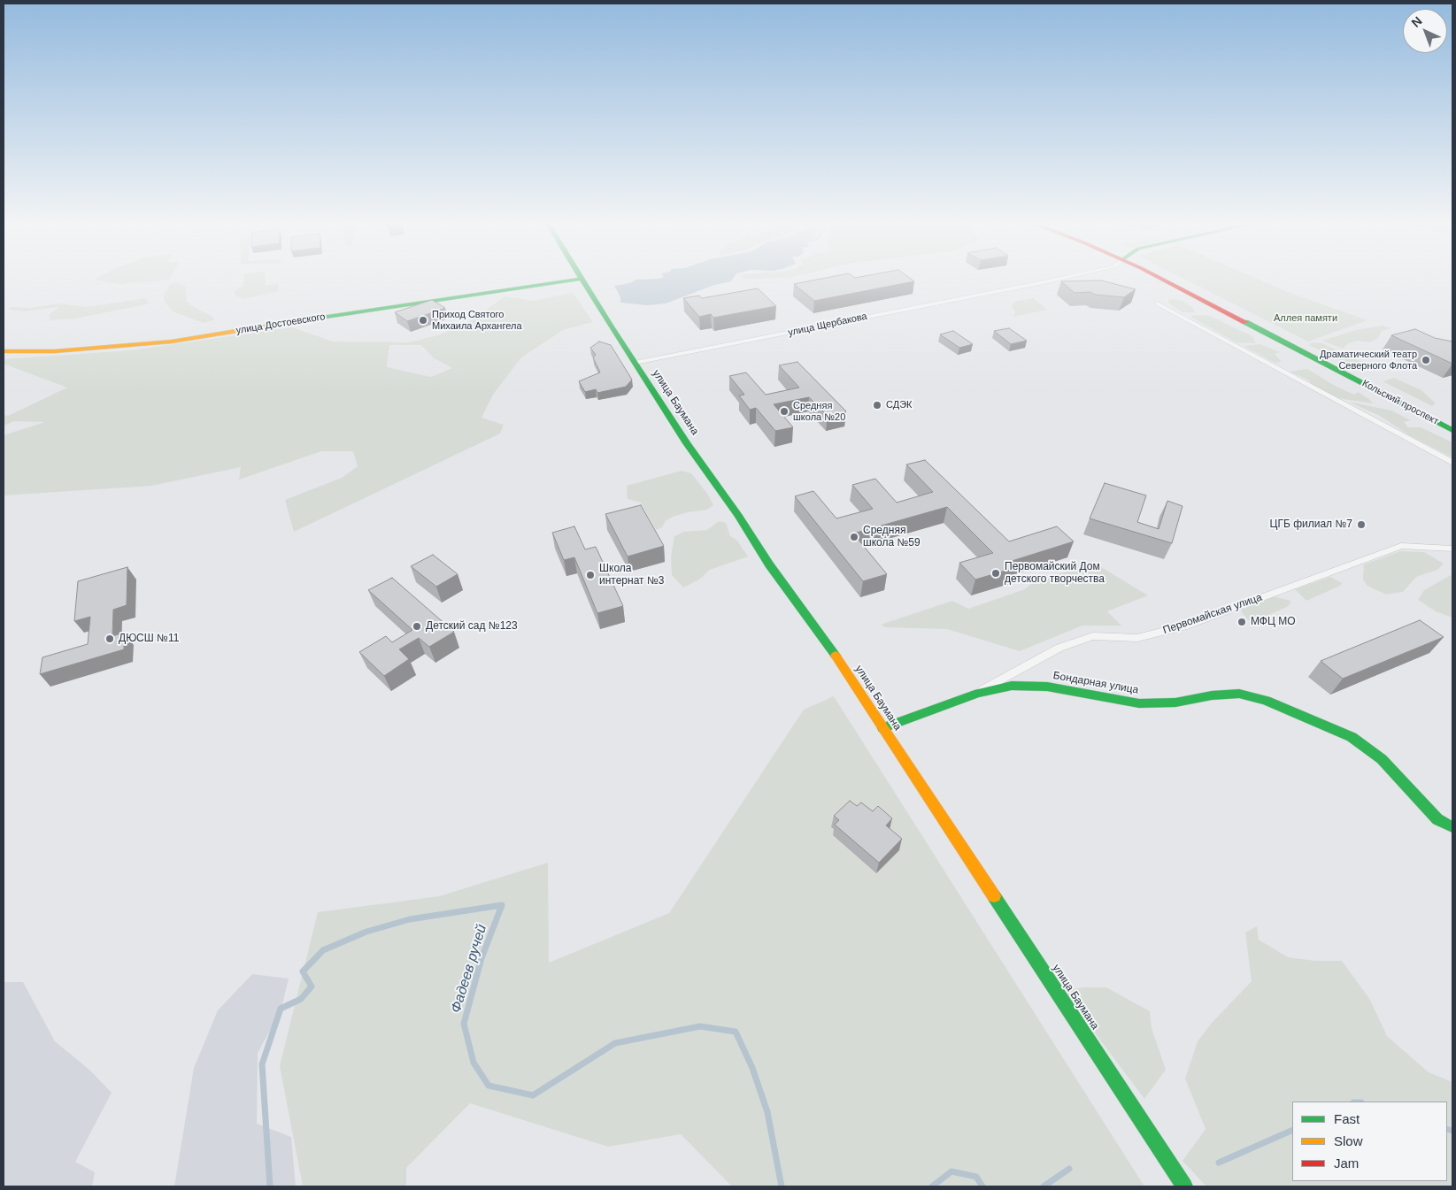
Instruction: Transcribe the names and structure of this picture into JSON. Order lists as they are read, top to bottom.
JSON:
{
  "streets": {
    "street": [
      "улица Достоевского",
      "улица Щербакова",
      "улица Баумана",
      "Кольский проспект",
      "Первомайская улица",
      "Бондарная улица"
    ]
  },
  "crossings": [
    ["улица Щербакова", "улица Баумана"],
    ["улица Баумана", "Бондарная улица"],
    ["Первомайская улица", "Бондарная улица"]
  ],
  "water": ["Фадеев ручей"],
  "parks": ["Аллея памяти"],
  "places": [
    "Приход Святого Михаила Архангела",
    "Драматический театр Северного Флота",
    "СДЭК",
    "Средняя школа №20",
    "ЦГБ филиал №7",
    "Средняя школа №59",
    "Первомайский Дом детского творчества",
    "Школа интернат №3",
    "МФЦ МО",
    "Детский сад №123",
    "ДЮСШ №11"
  ],
  "legend": ["Fast", "Slow", "Jam"],
  "north": "top left"
}
